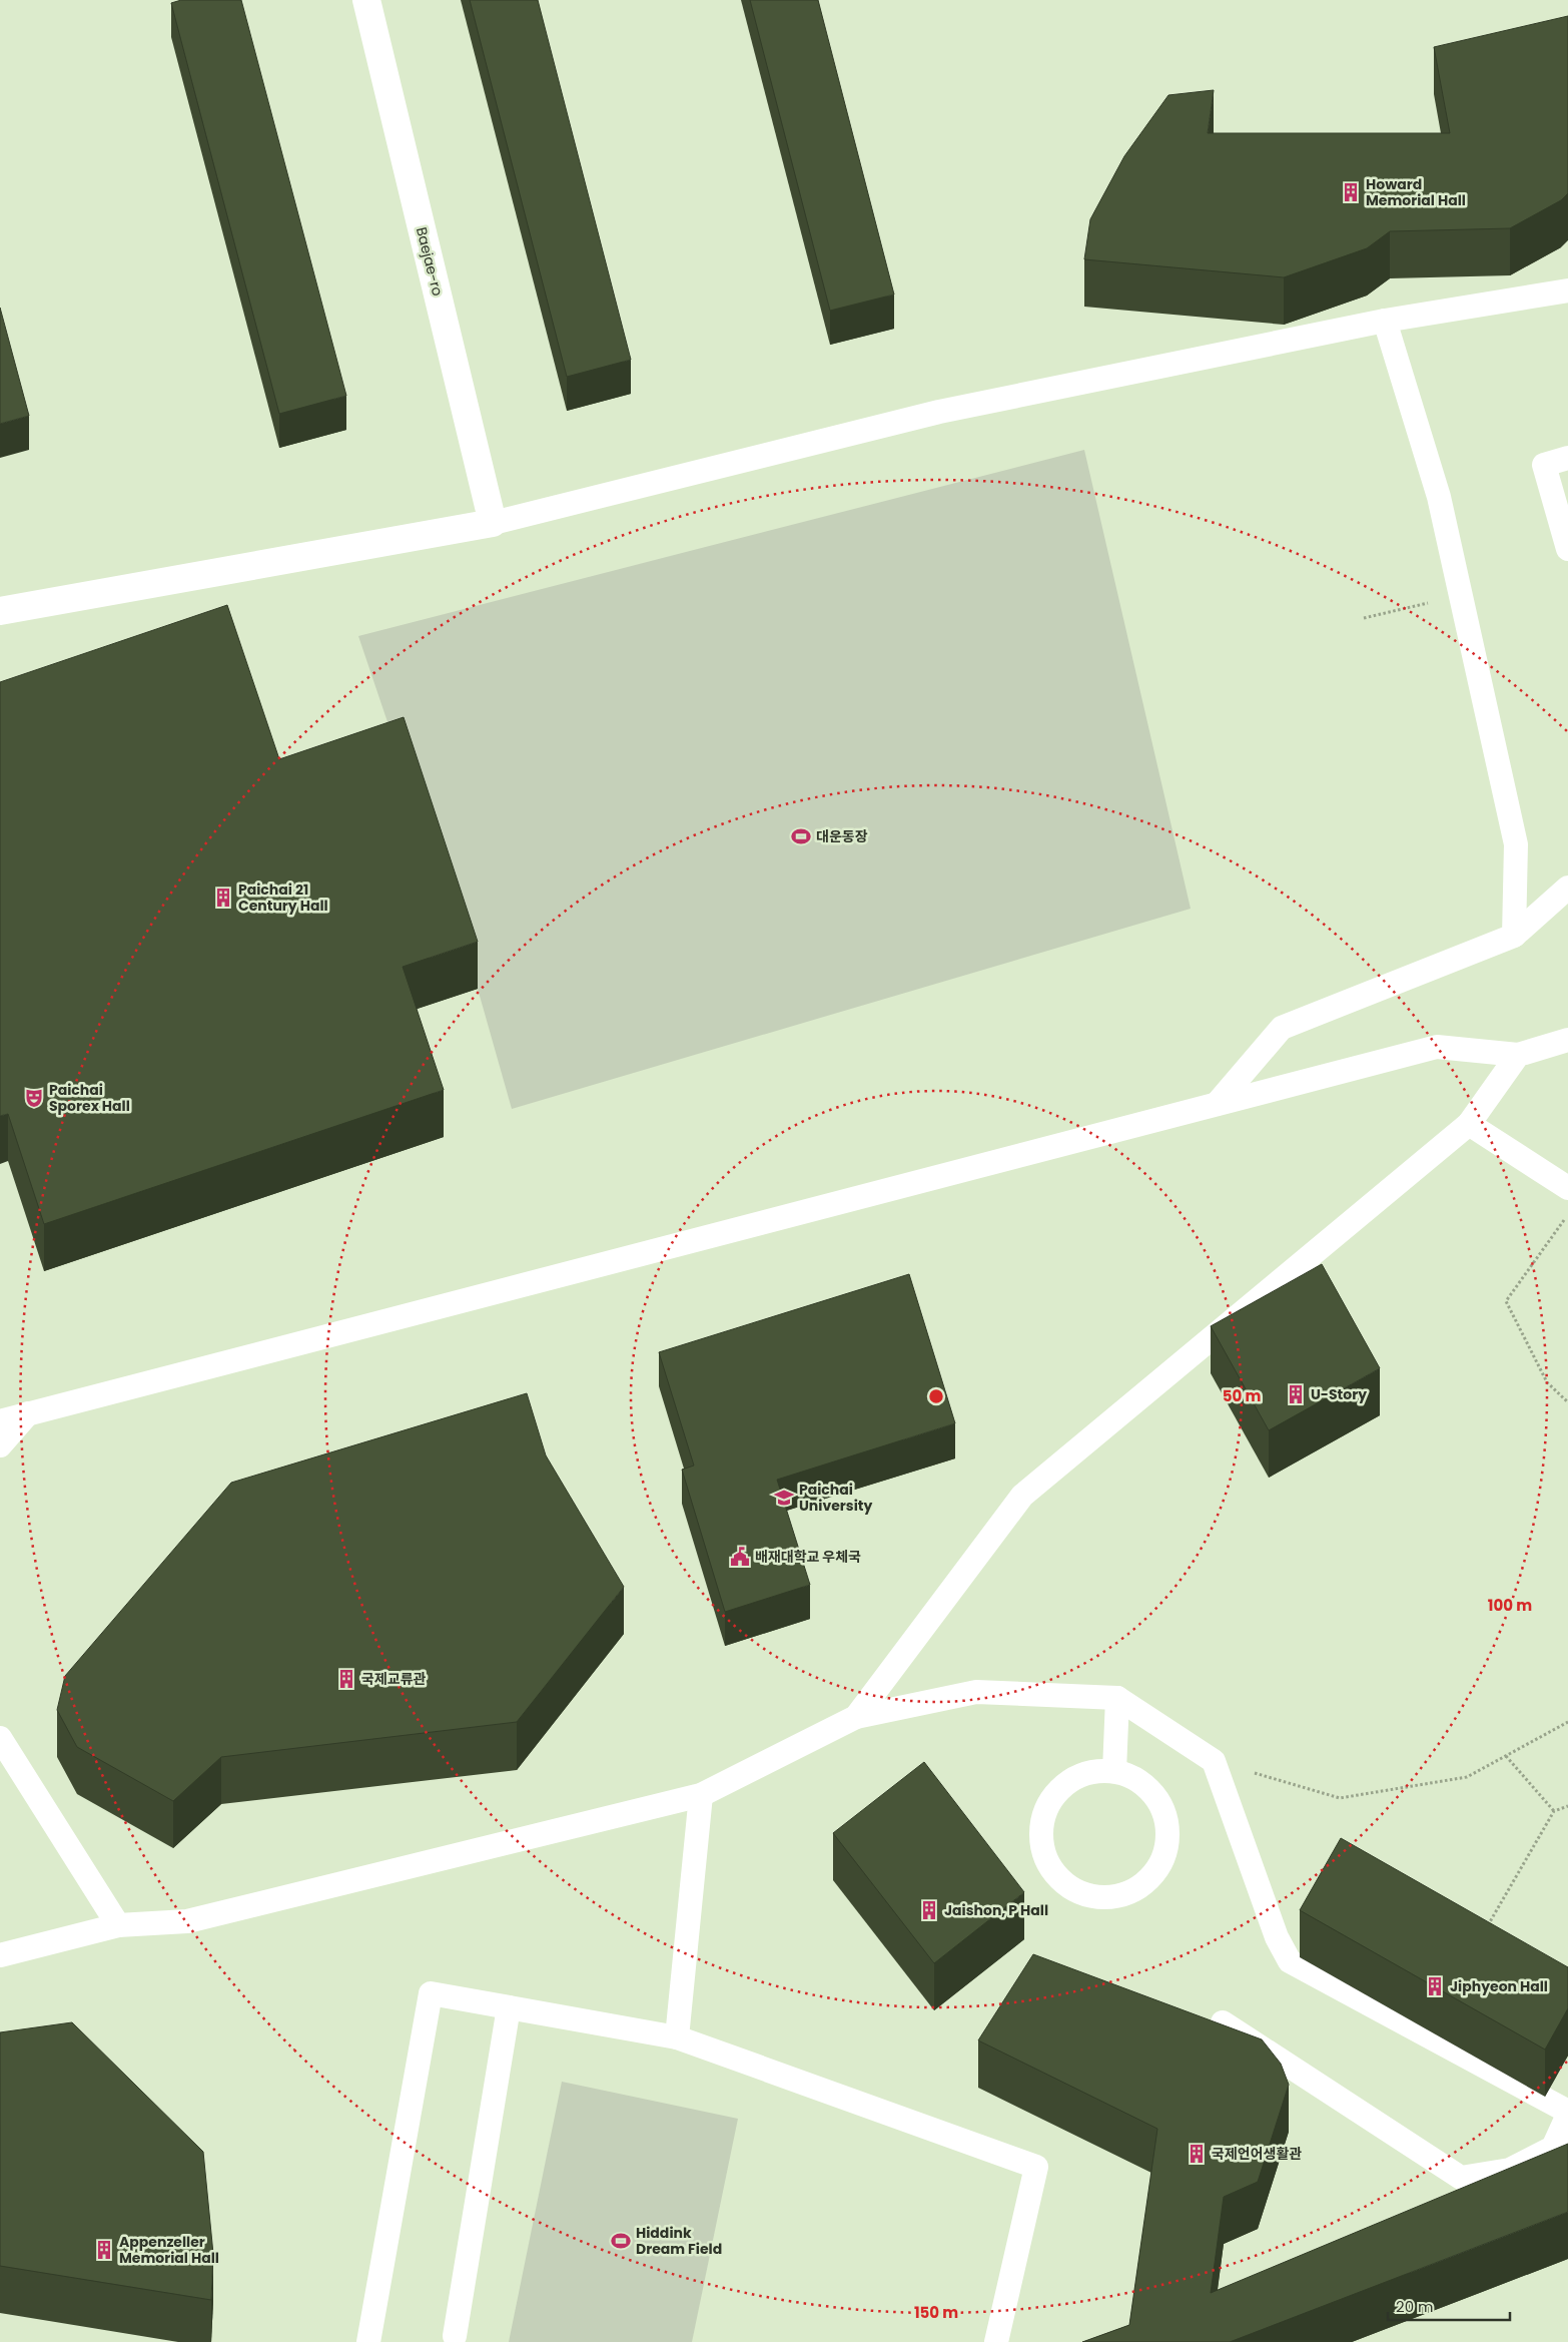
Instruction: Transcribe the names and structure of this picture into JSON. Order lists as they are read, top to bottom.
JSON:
{
  "streets": {
    "street": ["Baejae-ro"]
  },
  "places": {
    "building": [
      "Howard Memorial Hall",
      "Paichai 21 Century Hall",
      "U-Story",
      "국제교류관",
      "Jaishon, P Hall",
      "Jiphyeon Hall",
      "국제언어생활관",
      "Appenzeller Memorial Hall"
    ],
    "sports": ["대운동장", "Hiddink Dream Field"],
    "theatre": ["Paichai Sporex Hall"],
    "school or university": ["Paichai University"],
    "public building": ["배재대학교 우체국"]
  },
  "scale_bar": "20 m",
  "rings": ["50 m", "100 m", "150 m"]
}
